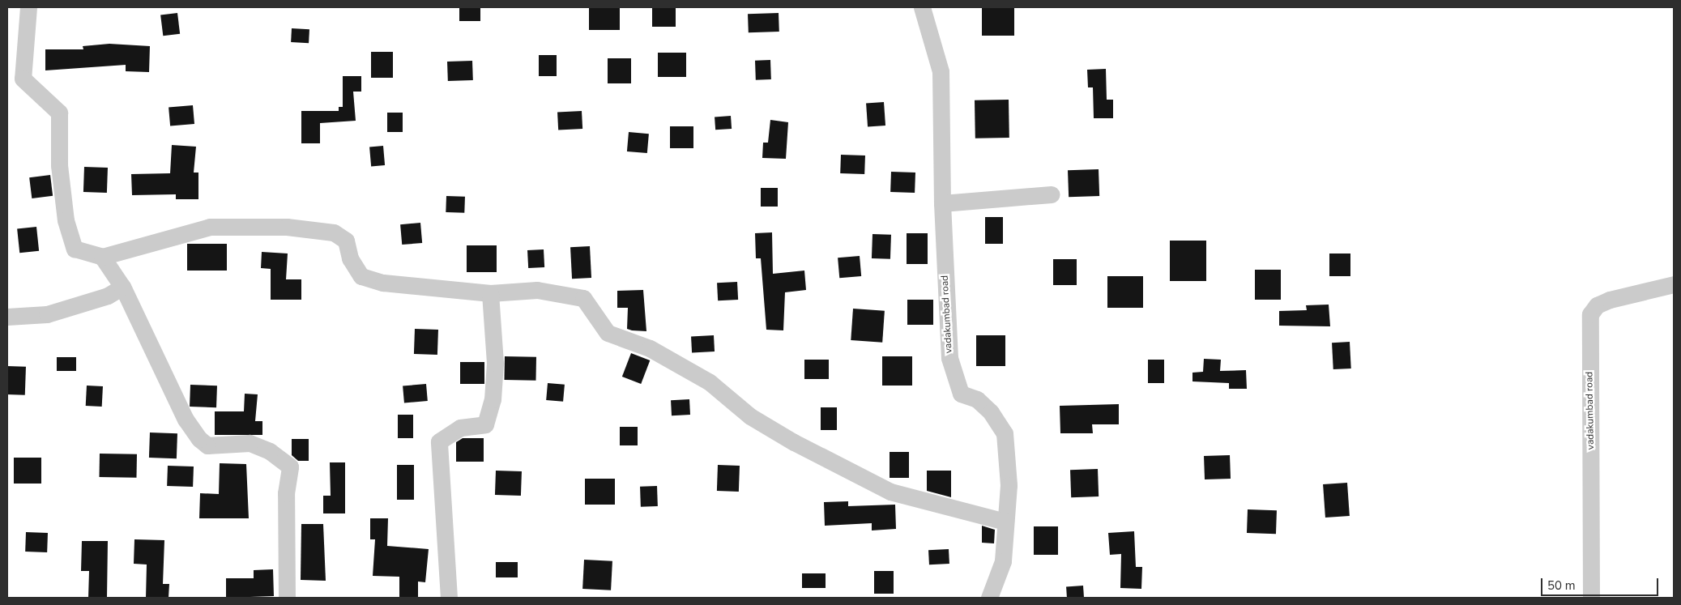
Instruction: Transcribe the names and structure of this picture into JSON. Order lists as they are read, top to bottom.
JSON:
{
  "streets": {
    "street": ["vadakumbad road"]
  },
  "scale_bar": "50 m"
}
